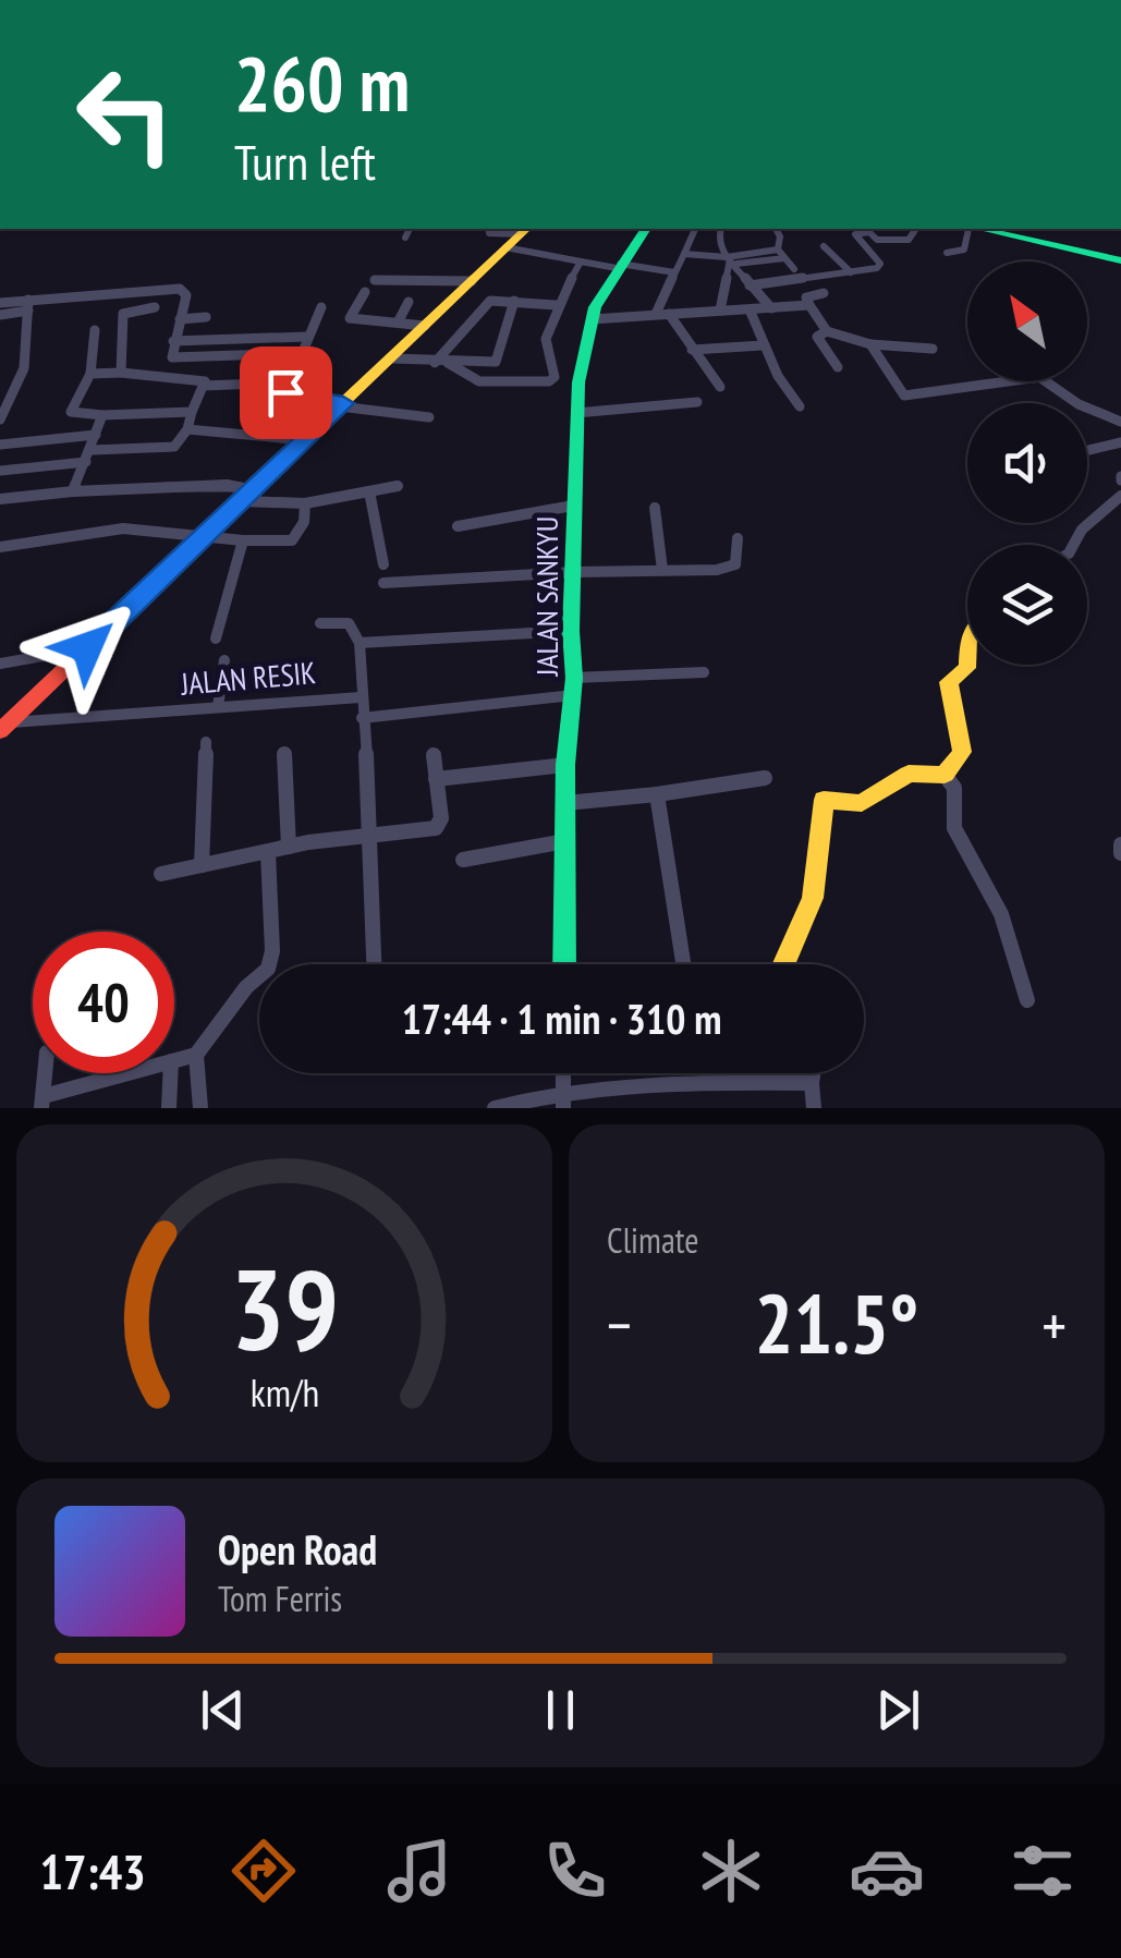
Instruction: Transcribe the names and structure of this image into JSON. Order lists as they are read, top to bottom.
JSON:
{
  "streets": {
    "main road": ["JALAN SANKYU"],
    "street": ["JALAN RESIK"]
  },
  "north": "top left",
  "page": {
    "turn": ["260 m", "Turn left"],
    "limit": "40",
    "trip": "17:44 · 1 min · 310 m",
    "tile": "Climate",
    "heat": ["−", "21.5°", "+"],
    "song": ["Open Road", "Tom Ferris"],
    "tabs": "17:43",
    "gauge": ["39", "km/h"]
  }
}
